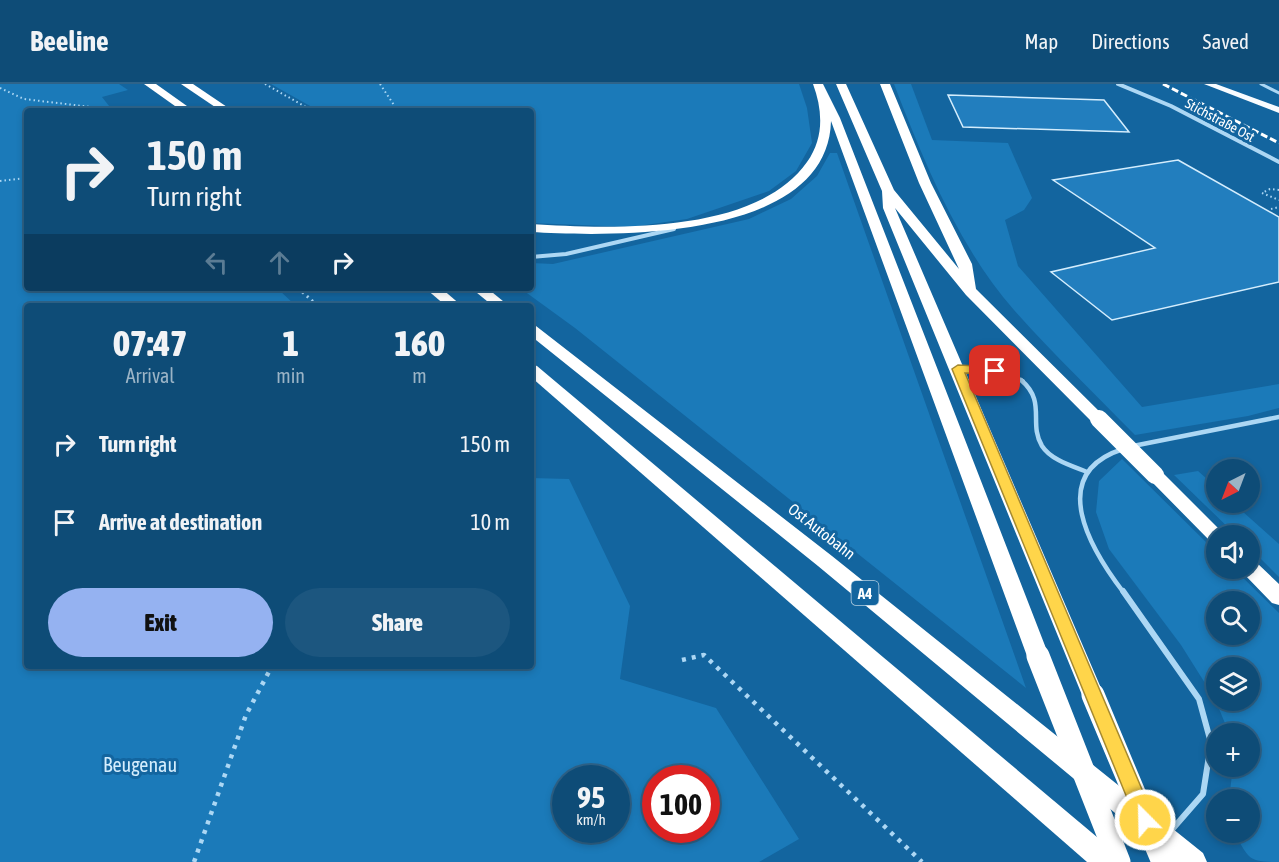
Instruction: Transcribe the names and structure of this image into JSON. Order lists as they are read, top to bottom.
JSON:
{
  "streets": {
    "highway": ["Ost Autobahn", "A4"],
    "street": ["Stichstraße Ost"]
  },
  "parks": ["Beugenau"],
  "north": "bottom left",
  "page": {
    "header": "Beeline",
    "nav": ["Map", "Directions", "Saved"],
    "turn": ["150 m", "Turn right"],
    "eta": [
      "07:47",
      "Arrival",
      "1",
      "min",
      "160",
      "m"
    ],
    "list": [
      {
        "name": "Turn right",
        "value": "150 m"
      },
      {
        "name": "Arrive at destination",
        "value": "10 m"
      }
    ],
    "map_buttons": ["+", "−"],
    "buttons": ["Exit", "Share"],
    "speed": "95 km/h",
    "limit": "100"
  }
}
